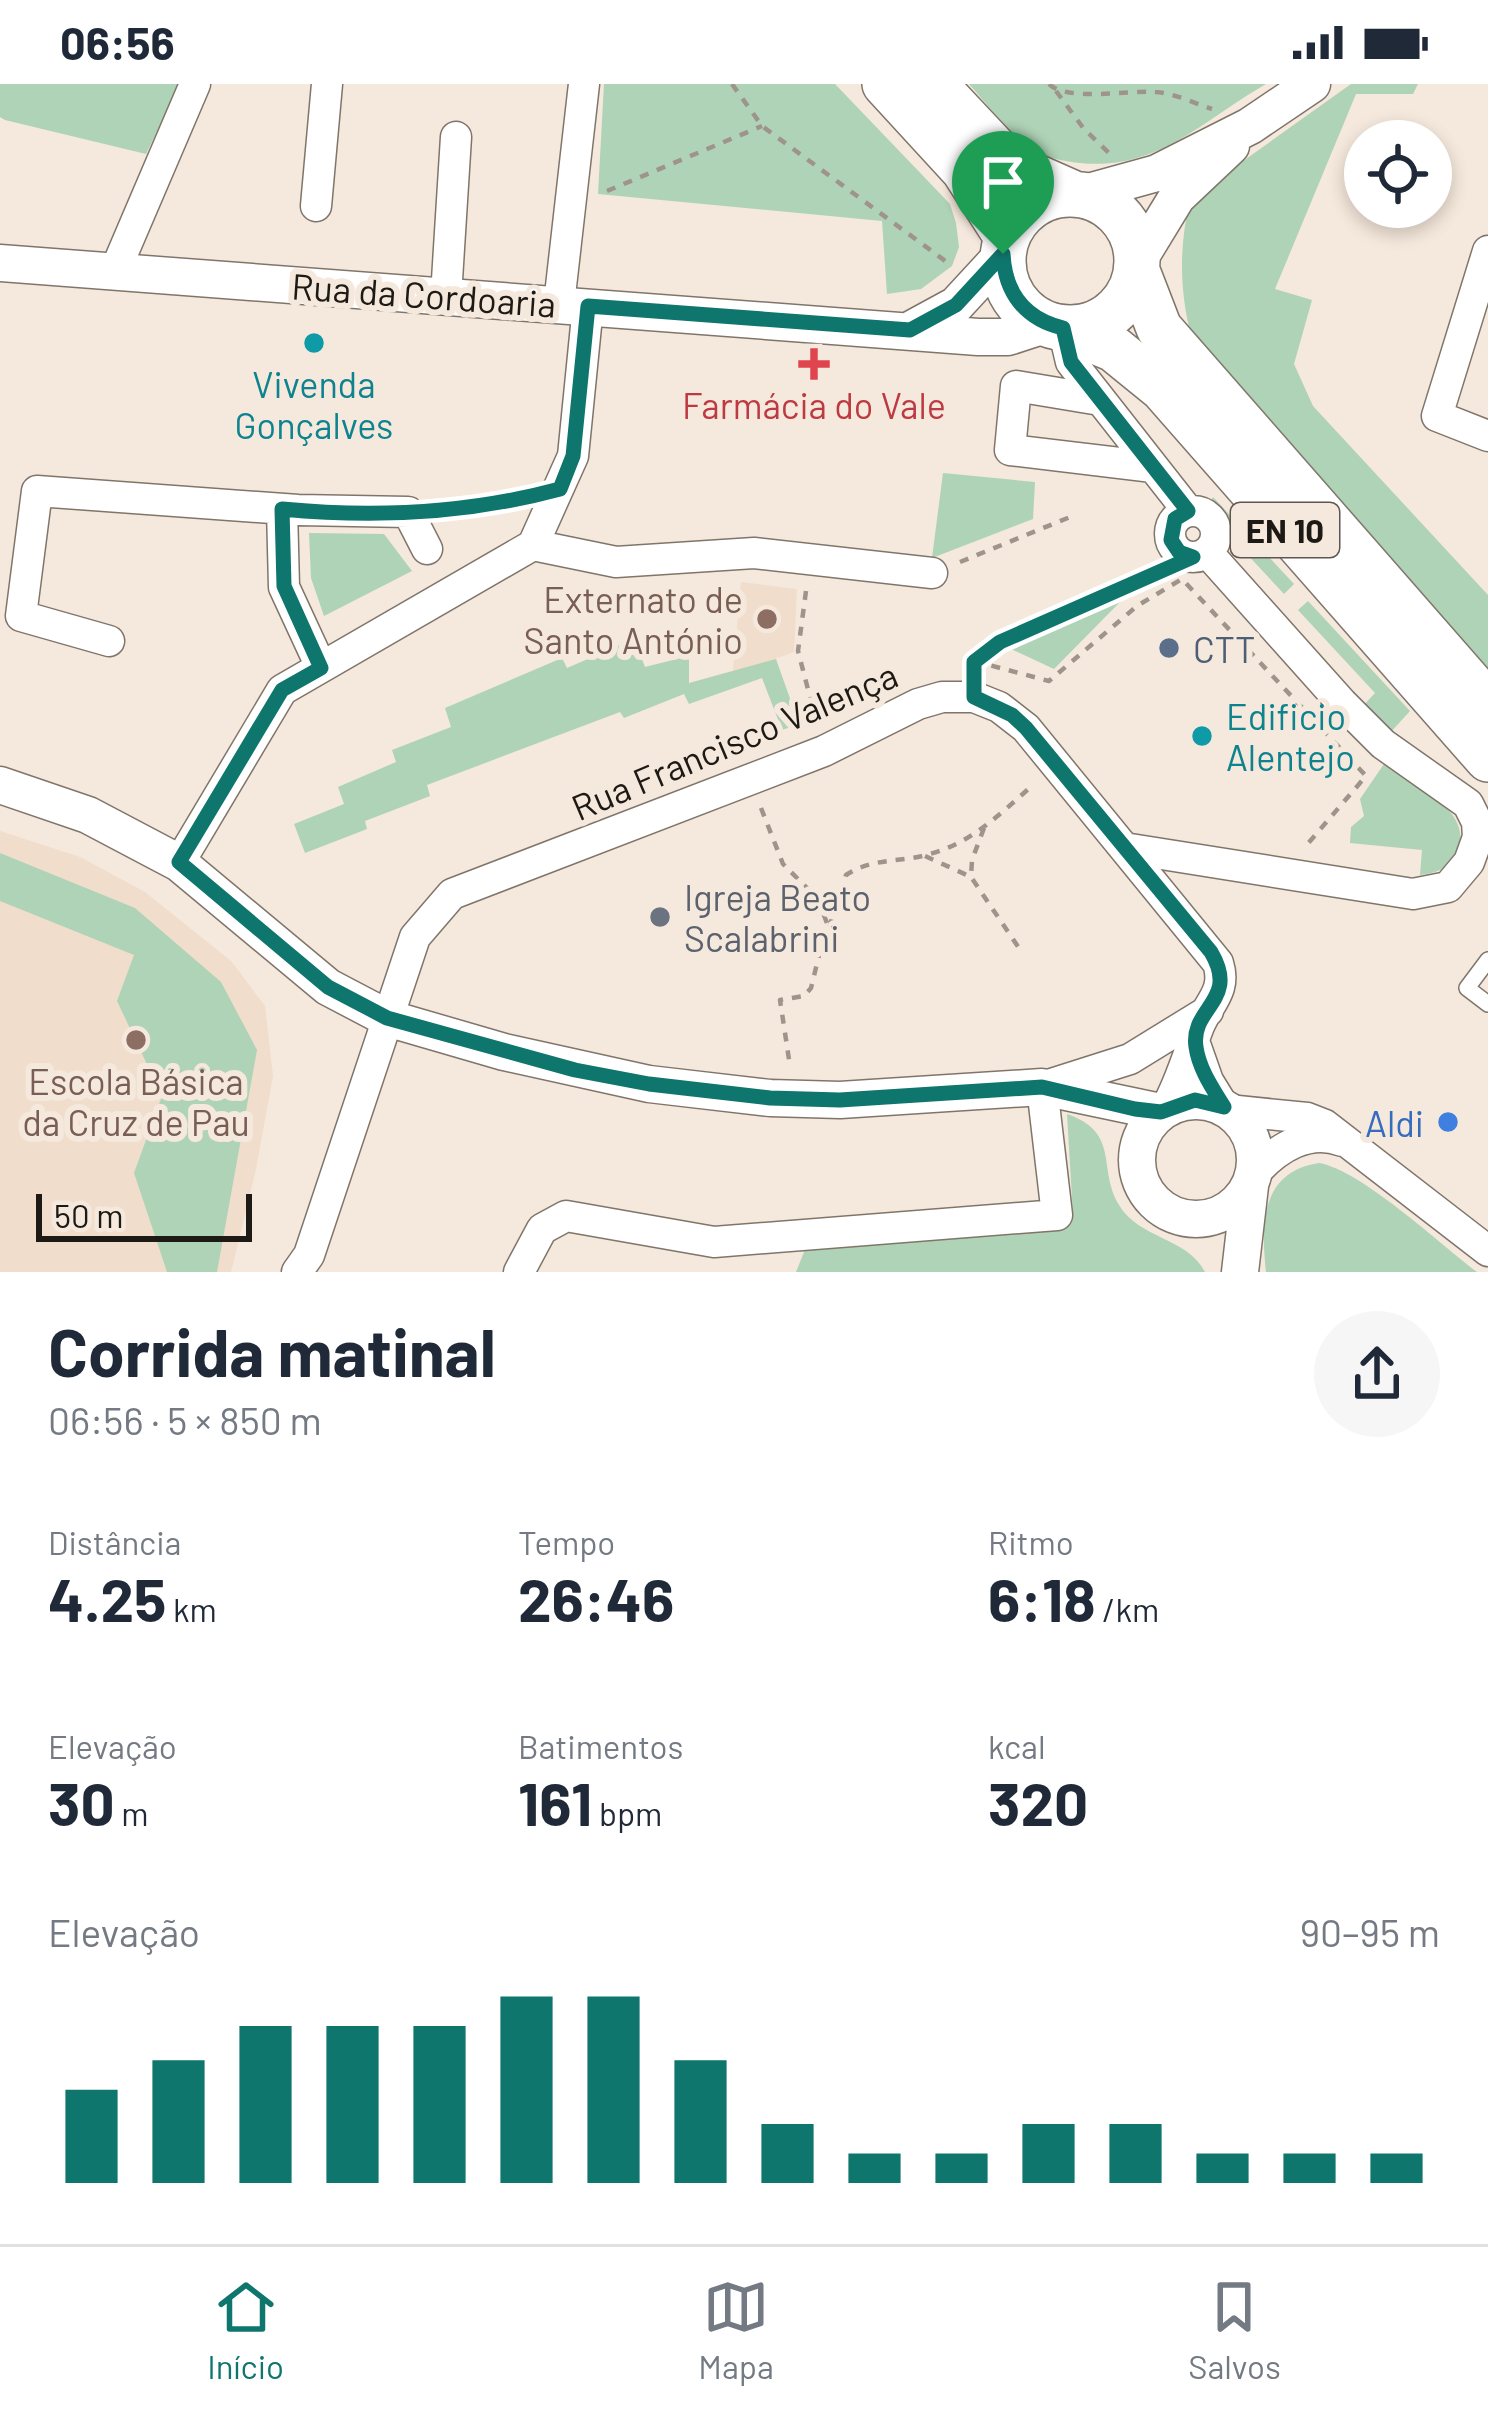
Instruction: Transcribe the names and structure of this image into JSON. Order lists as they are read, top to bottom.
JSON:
{
  "streets": {
    "main road": ["EN 10"],
    "street": ["Rua da Cordoaria", "Rua Francisco Valença"]
  },
  "crossings": [
    ["Rua da Cordoaria", "EN 10"]
  ],
  "places": {
    "other": [
      "Vivenda Gonçalves",
      "Externato de Santo António",
      "CTT",
      "Edificio Alentejo",
      "Igreja Beato Scalabrini",
      "Escola Básica da Cruz de Pau",
      "Aldi"
    ],
    "health": ["Farmácia do Vale"]
  },
  "scale_bar": "50 m",
  "page": {
    "status": "06:56",
    "scale": "50 m",
    "heading": ["Corrida matinal", "06:56 · 5 × 850 m"],
    "stats": [
      ["Distância", "4.25 km"],
      ["Tempo", "26:46"],
      ["Ritmo", "6:18 /km"],
      ["Elevação", "30 m"],
      ["Batimentos", "161 bpm"],
      ["kcal", "320"]
    ],
    "chart": ["Elevação", "90–95 m"],
    "tabs": ["Início", "Mapa", "Salvos"]
  }
}
